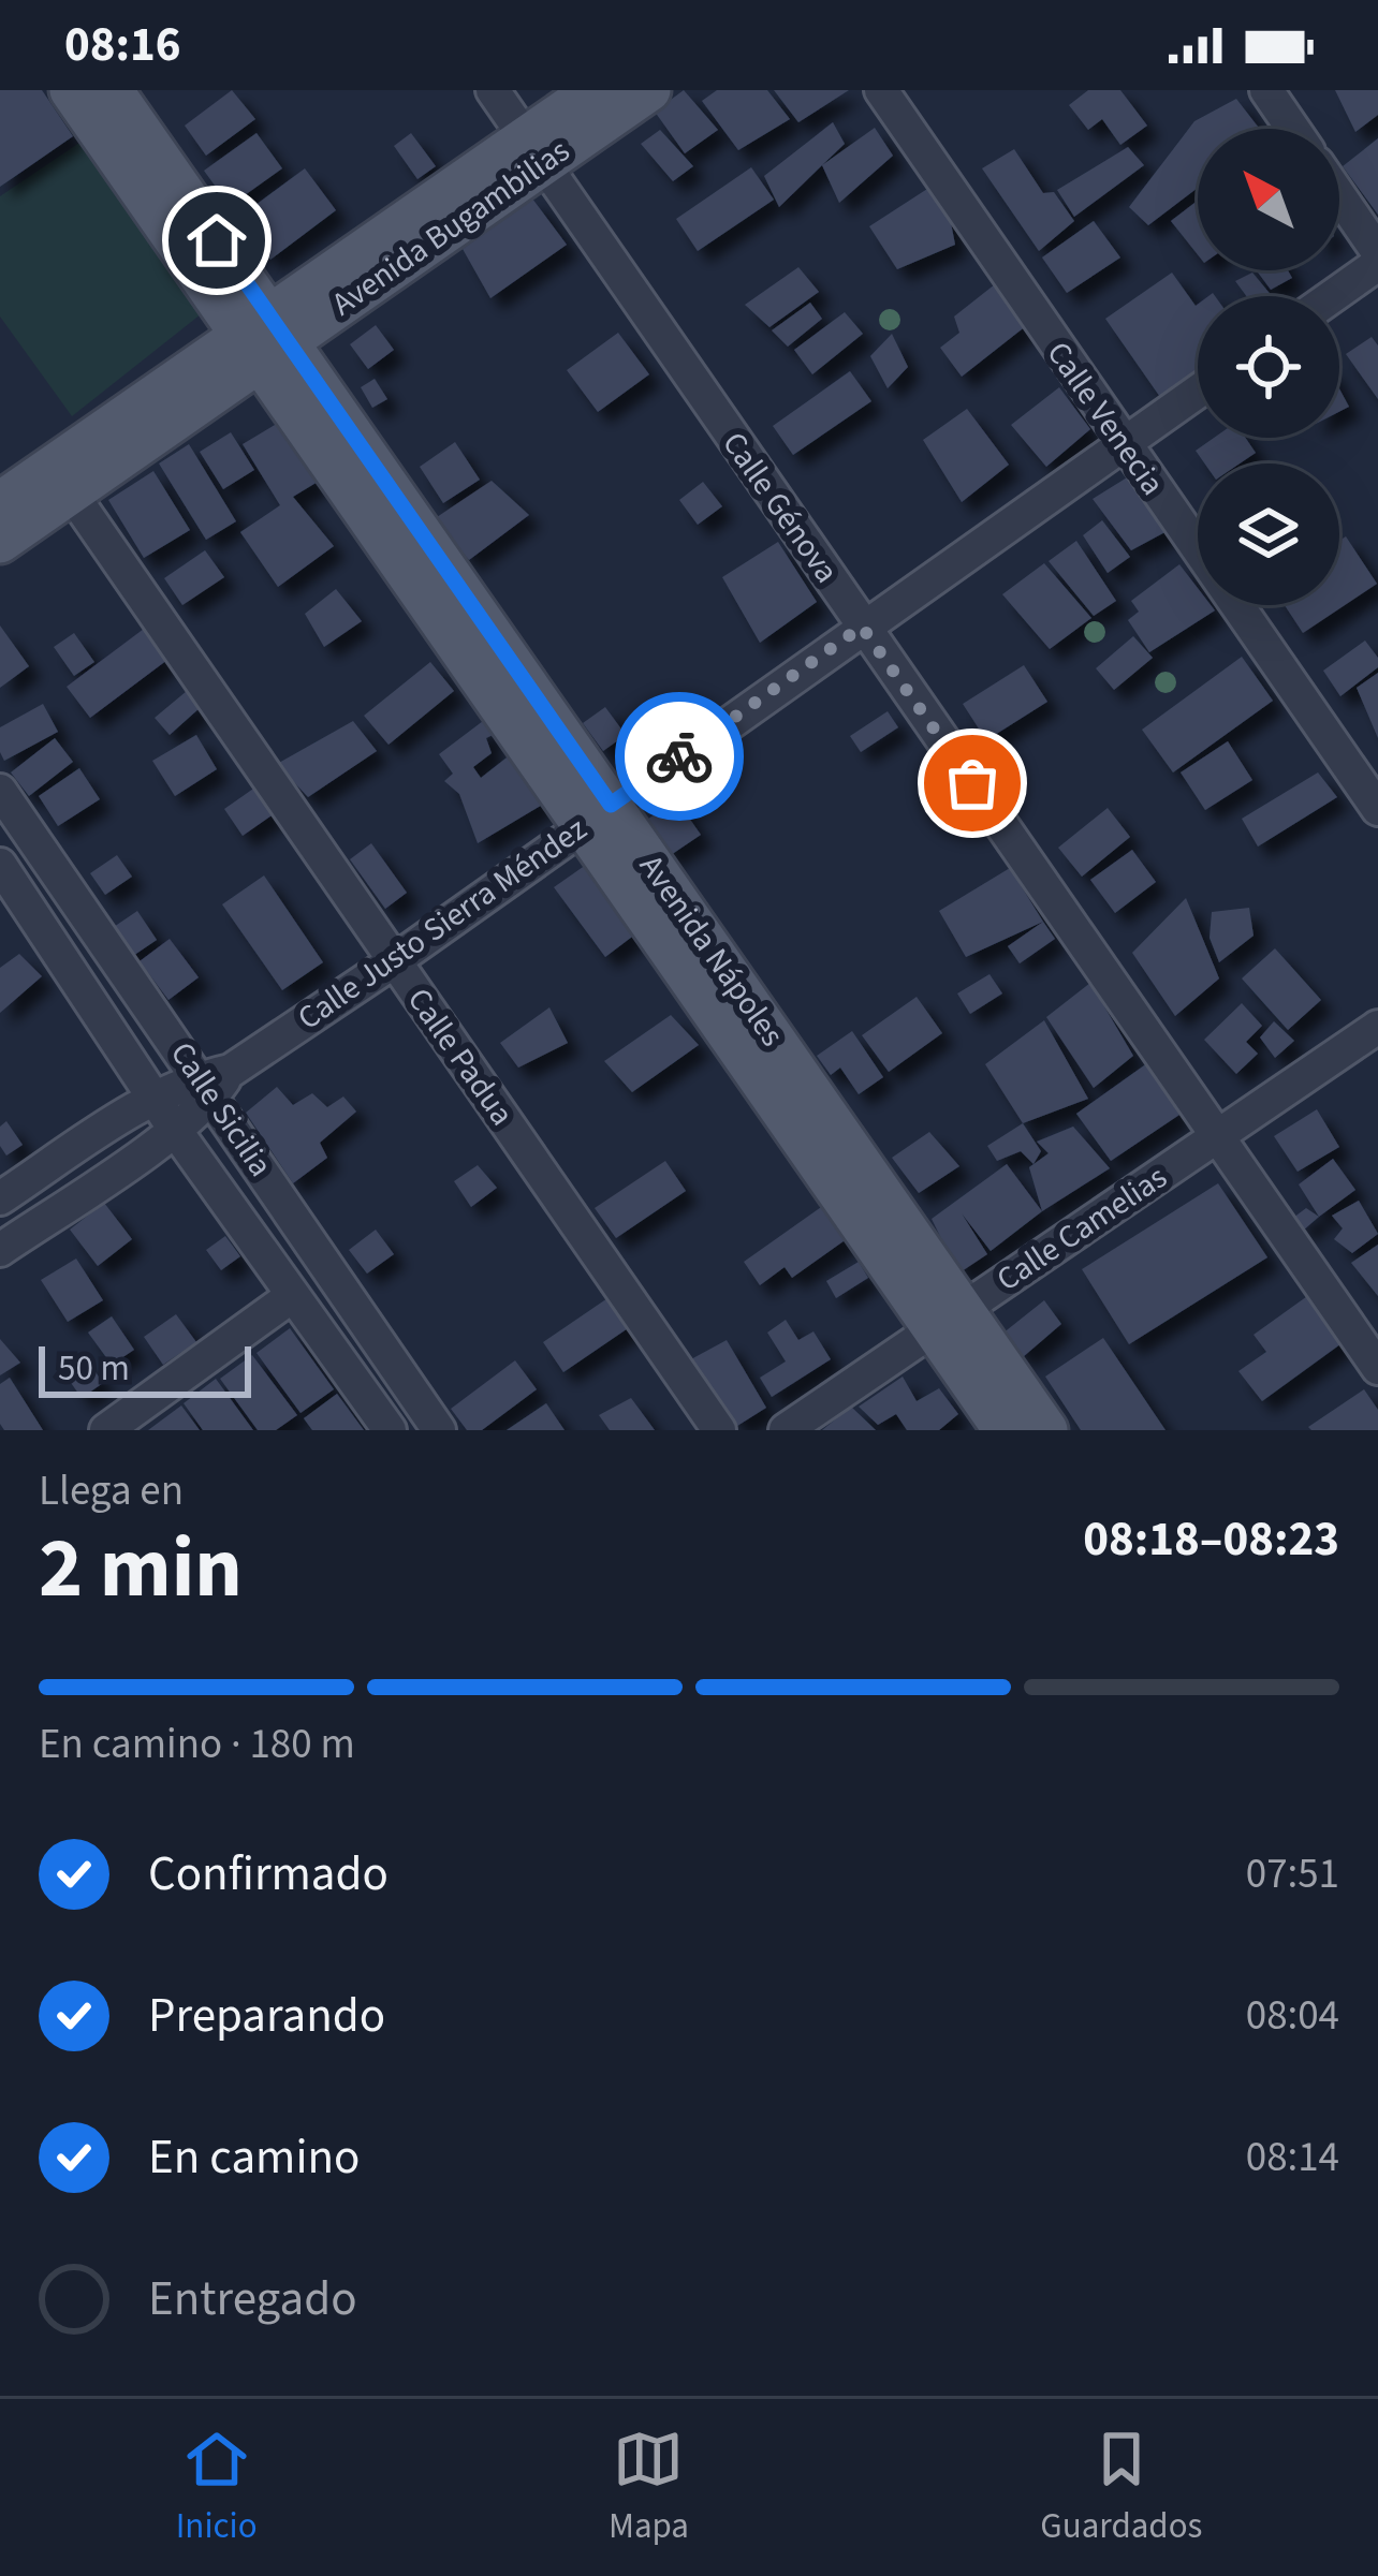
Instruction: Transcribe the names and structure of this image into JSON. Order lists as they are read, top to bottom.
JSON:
{
  "streets": {
    "main road": ["Avenida Bugambilias", "Avenida Nápoles"],
    "street": [
      "Calle Venecia",
      "Calle Génova",
      "Calle Justo Sierra Méndez",
      "Calle Padua",
      "Calle Sicilia",
      "Calle Camelias"
    ]
  },
  "crossings": [
    ["Avenida Bugambilias", "Calle Génova"],
    ["Avenida Bugambilias", "Avenida Nápoles"],
    ["Avenida Bugambilias", "Calle Padua"],
    ["Calle Venecia", "Calle Justo Sierra Méndez"],
    ["Calle Génova", "Calle Justo Sierra Méndez"],
    ["Calle Génova", "Calle Camelias"],
    ["Calle Justo Sierra Méndez", "Avenida Nápoles"],
    ["Calle Justo Sierra Méndez", "Calle Padua"],
    ["Calle Justo Sierra Méndez", "Calle Sicilia"],
    ["Avenida Nápoles", "Calle Camelias"]
  ],
  "scale_bar": "50 m",
  "north": "top left",
  "page": {
    "status": "08:16",
    "scale": "50 m",
    "heading": ["2 min", "Llega en", "08:18–08:23"],
    "bar": "En camino · 180 m",
    "list": [
      ["Confirmado", "07:51"],
      ["Preparando", "08:04"],
      ["En camino", "08:14"],
      "Entregado"
    ],
    "tabs": ["Inicio", "Mapa", "Guardados"]
  }
}
